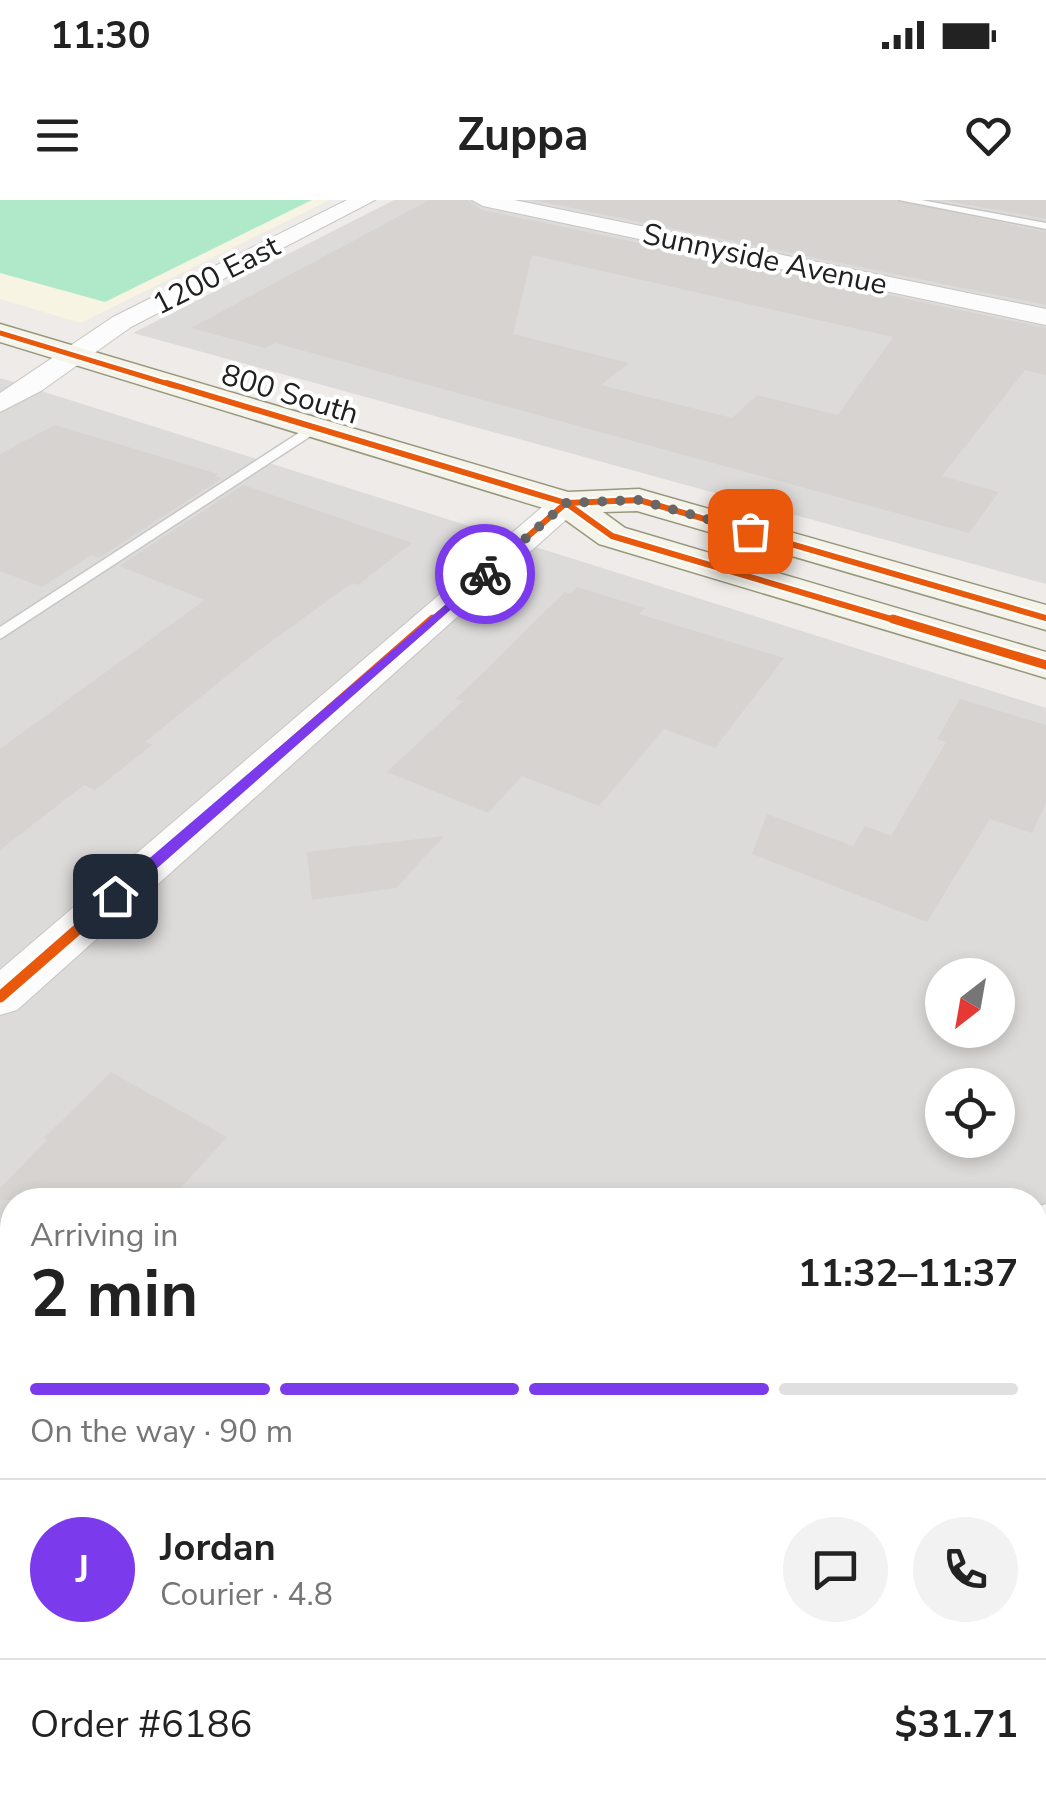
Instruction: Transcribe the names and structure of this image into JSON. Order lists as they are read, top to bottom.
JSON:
{
  "streets": {
    "main road": ["800 South"],
    "street": ["Sunnyside Avenue", "1200 East"]
  },
  "crossings": [
    ["1200 East", "800 South"]
  ],
  "north": "bottom left",
  "page": {
    "status": "11:30",
    "header": "Zuppa",
    "heading": ["2 min", "Arriving in", "11:32–11:37"],
    "panel": [
      "Jordan",
      "Courier · 4.8",
      "Order #6186",
      "$31.71"
    ],
    "bar": "On the way · 90 m",
    "round": "J"
  }
}
